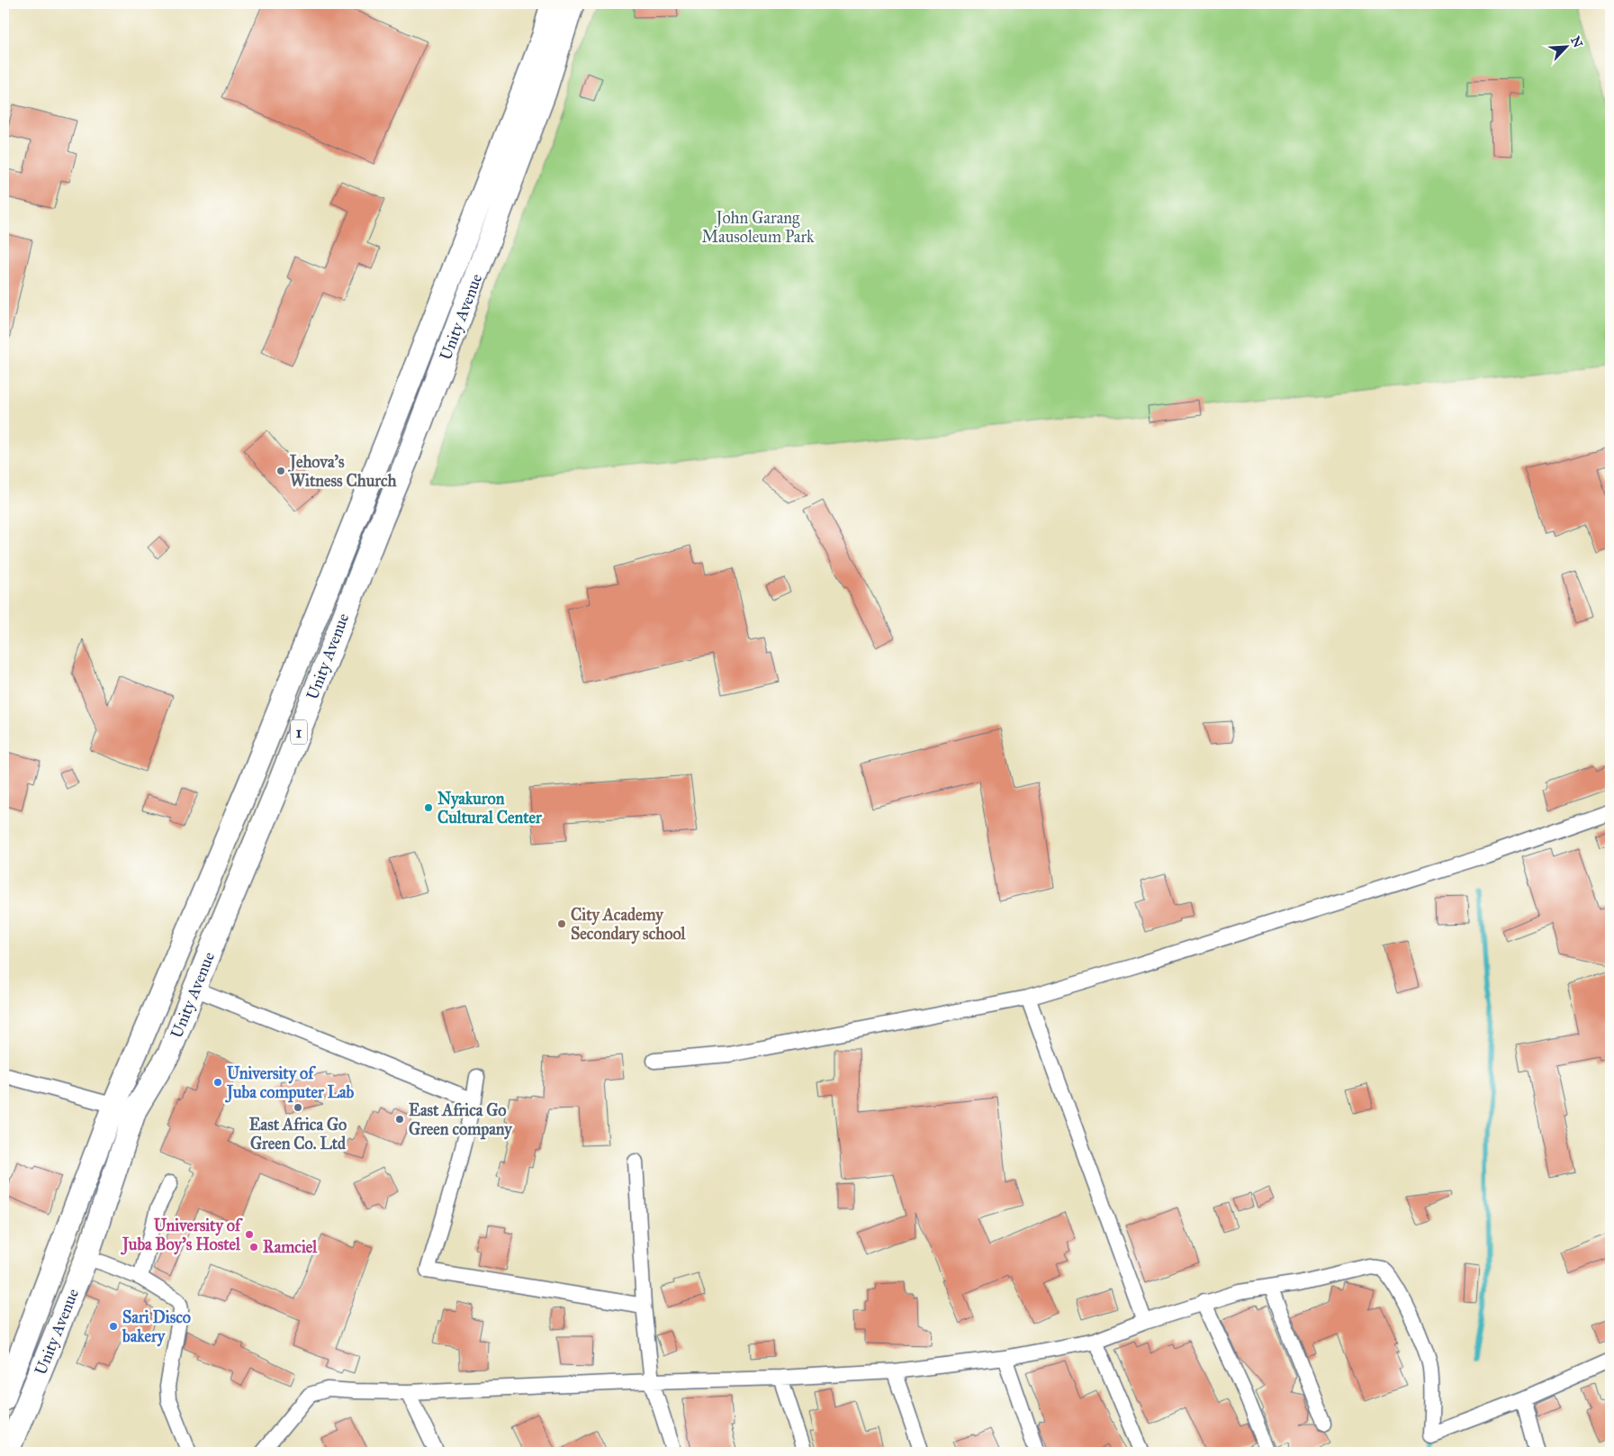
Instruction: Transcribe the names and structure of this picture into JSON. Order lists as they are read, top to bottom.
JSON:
{
  "streets": {
    "main road": ["Unity Avenue", "1"]
  },
  "parks": ["John Garang Mausoleum Park"],
  "places": [
    "Jehova's Witness Church",
    "Nyakuron Cultural Center",
    "City Academy Secondary school",
    "University of Juba computer Lab",
    "East Africa Go Green Co. Ltd",
    "East Africa Go Green company",
    "University of Juba Boy's Hostel",
    "Ramciel",
    "Sari Disco bakery"
  ],
  "north": "top right"
}
